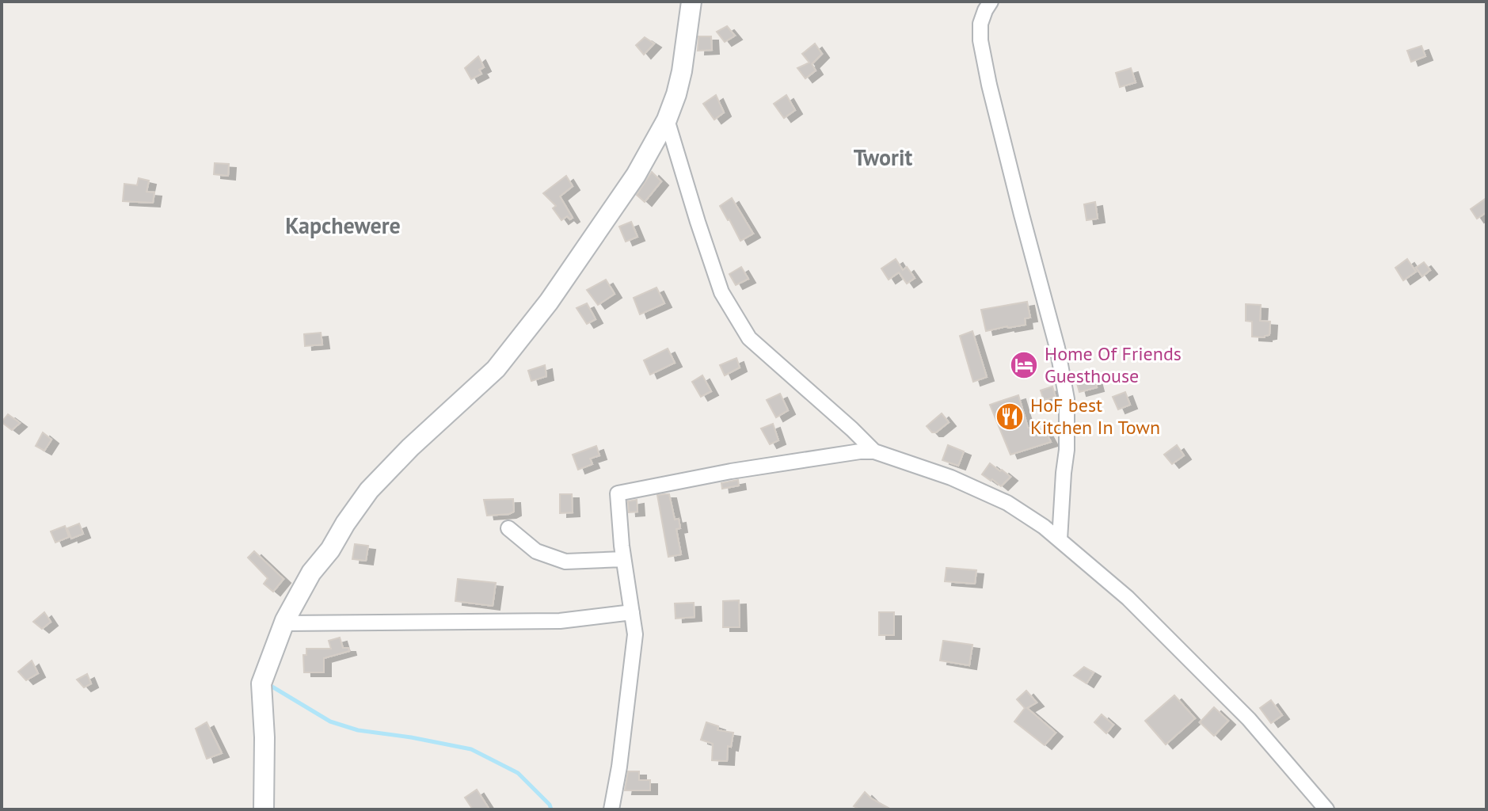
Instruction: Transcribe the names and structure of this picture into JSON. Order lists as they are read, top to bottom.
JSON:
{
  "districts": ["Tworit", "Kapchewere"],
  "places": {
    "hotel": ["Home Of Friends Guesthouse"],
    "restaurant": ["HoF best Kitchen In Town"]
  }
}
